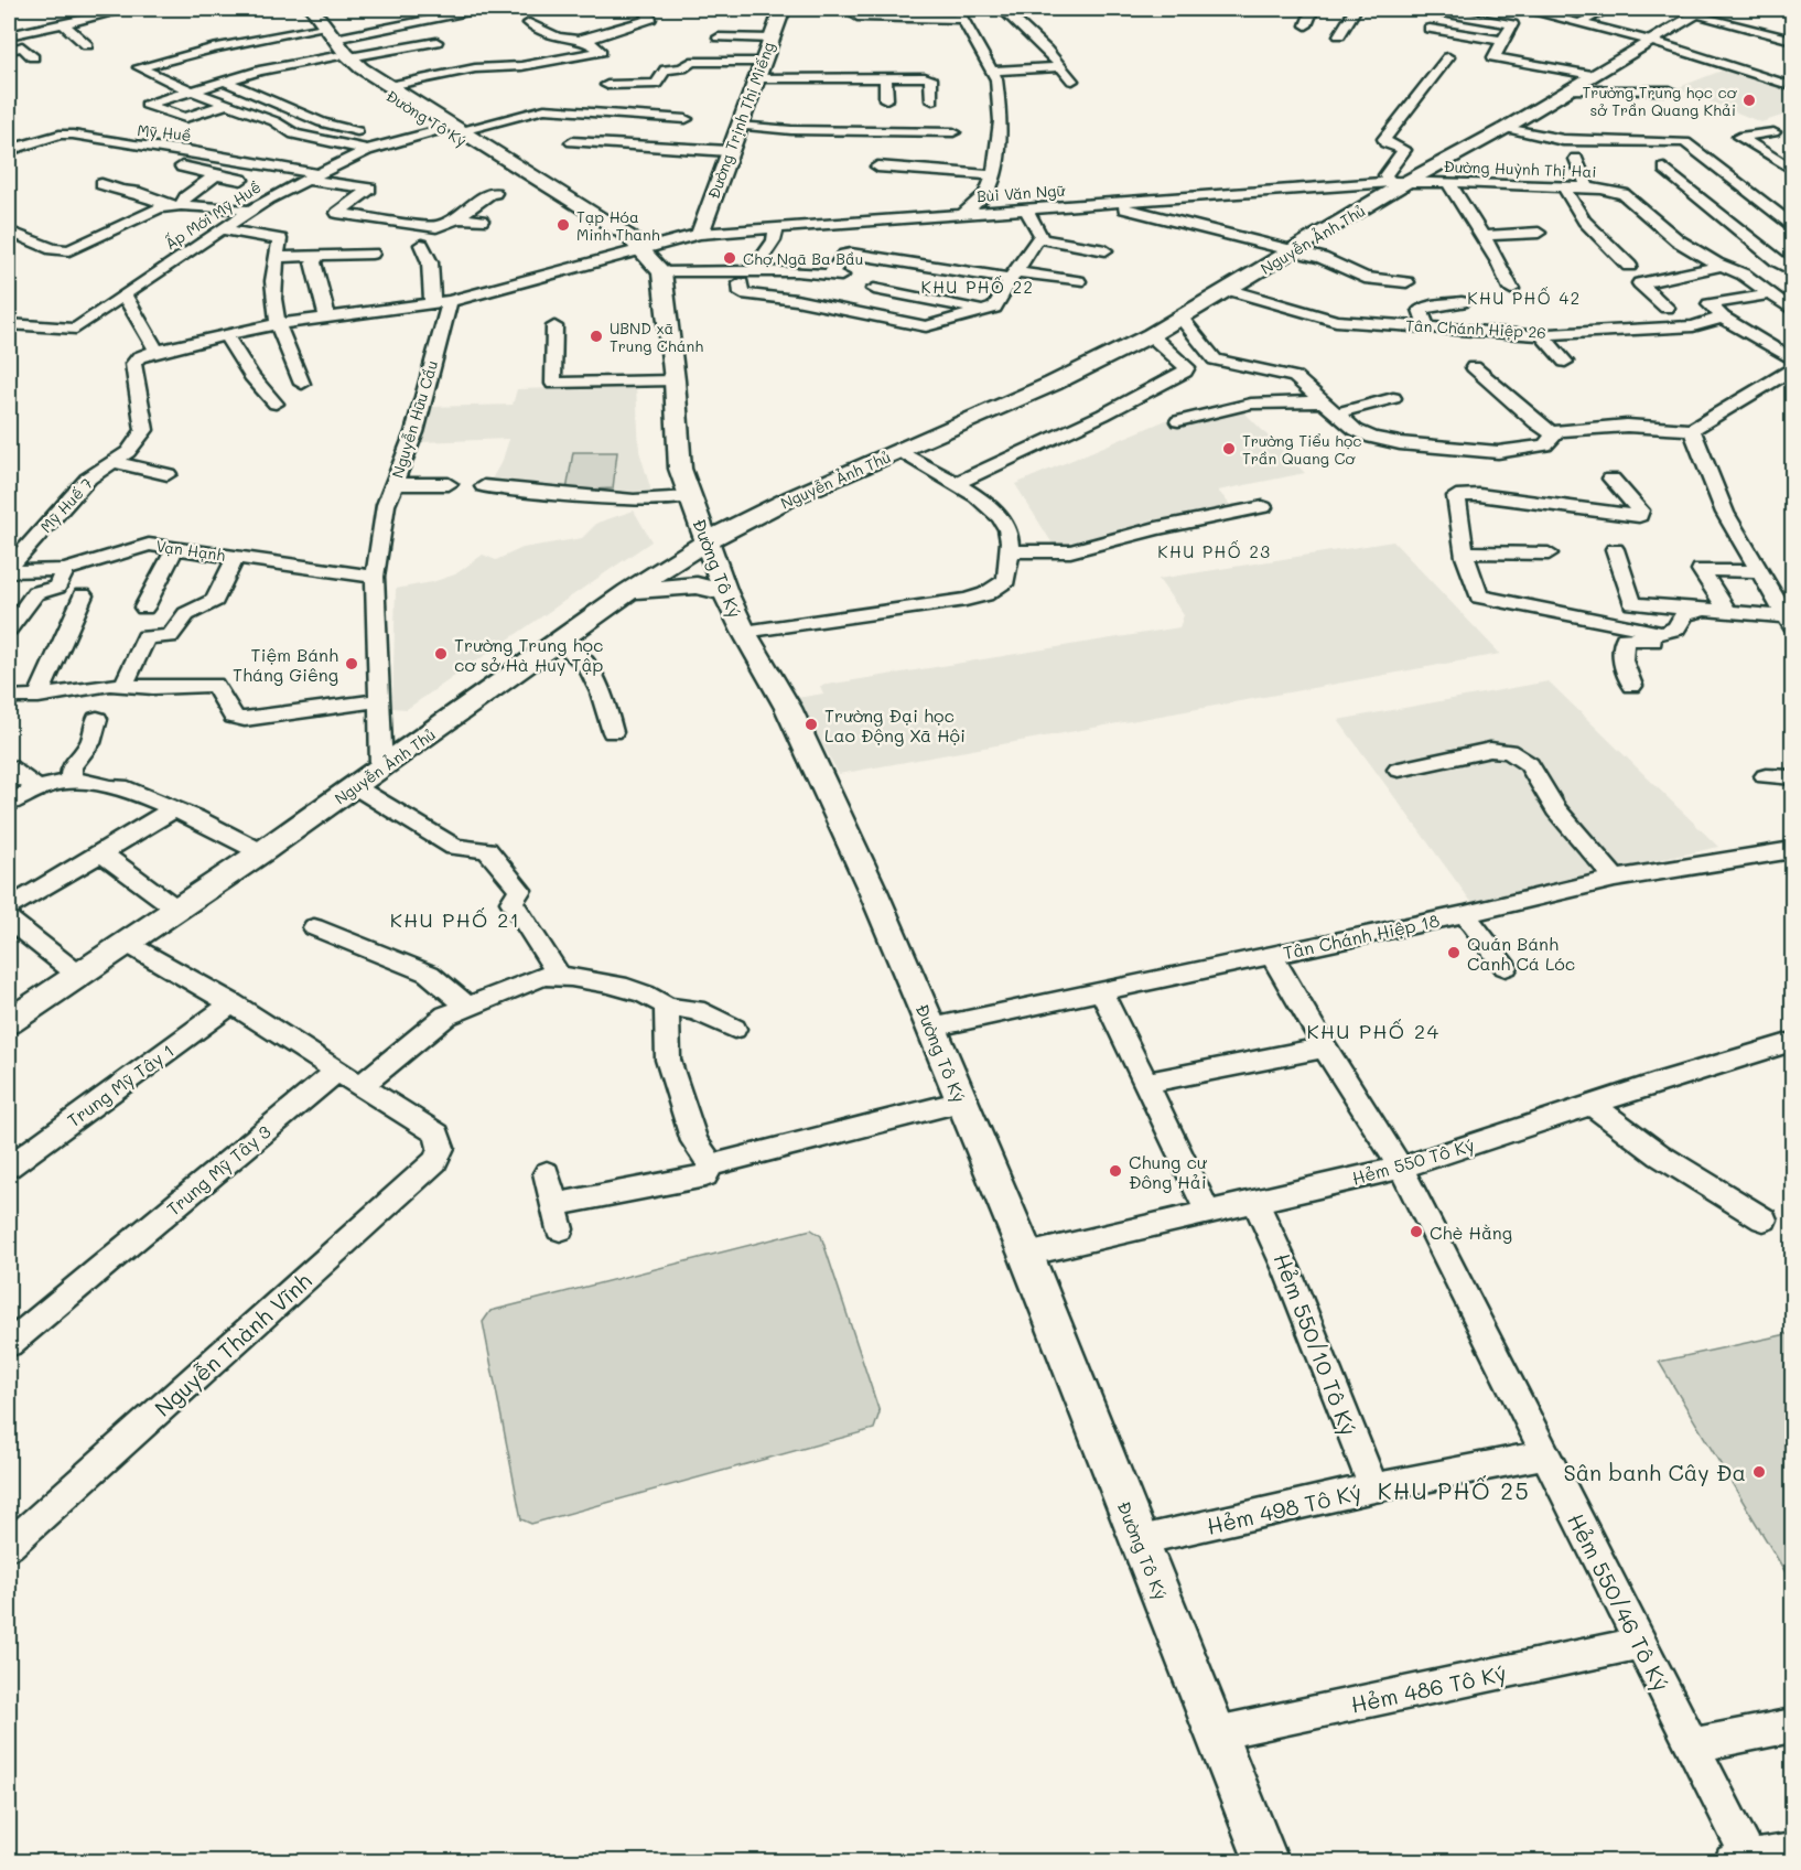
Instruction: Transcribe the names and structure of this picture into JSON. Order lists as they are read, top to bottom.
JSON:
{
  "streets": {
    "main road": ["Đường Tô Ký", "Đường Trịnh Thị Miếng", "Nguyễn Ảnh Thủ"],
    "street": [
      "Mỹ Huề",
      "Đường Huỳnh Thị Hai",
      "Bùi Văn Ngữ",
      "Ấp Mới Mỹ Huề",
      "Tân Chánh Hiệp 26",
      "Nguyễn Hữu Cầu",
      "Mỹ Huế 7",
      "Vạn Hạnh",
      "Tân Chánh Hiệp 18",
      "Trung Mỹ Tây 1",
      "Hẻm 550 Tô Ký",
      "Trung Mỹ Tây 3",
      "Nguyễn Thành Vĩnh",
      "Hẻm 550/10 Tô Ký",
      "Hẻm 498 Tô Ký",
      "Hẻm 550/46 Tô Ký",
      "Hẻm 486 Tô Ký"
    ]
  },
  "crossings": [
    ["Đường Tô Ký", "Bùi Văn Ngữ"],
    ["Đường Tô Ký", "Ấp Mới Mỹ Huề"],
    ["Đường Tô Ký", "Nguyễn Ảnh Thủ"],
    ["Đường Tô Ký", "Tân Chánh Hiệp 18"],
    ["Đường Tô Ký", "Hẻm 550 Tô Ký"],
    ["Đường Tô Ký", "Hẻm 498 Tô Ký"],
    ["Đường Tô Ký", "Hẻm 486 Tô Ký"],
    ["Đường Trịnh Thị Miếng", "Bùi Văn Ngữ"],
    ["Mỹ Huề", "Ấp Mới Mỹ Huề"],
    ["Đường Huỳnh Thị Hai", "Bùi Văn Ngữ"],
    ["Đường Huỳnh Thị Hai", "Nguyễn Ảnh Thủ"],
    ["Bùi Văn Ngữ", "Nguyễn Ảnh Thủ"],
    ["Bùi Văn Ngữ", "Nguyễn Hữu Cầu"],
    ["Bùi Văn Ngữ", "Mỹ Huế 7"],
    ["Nguyễn Ảnh Thủ", "Tân Chánh Hiệp 26"],
    ["Nguyễn Ảnh Thủ", "Nguyễn Hữu Cầu"],
    ["Nguyễn Hữu Cầu", "Vạn Hạnh"],
    ["Mỹ Huế 7", "Vạn Hạnh"],
    ["Tân Chánh Hiệp 18", "Hẻm 550/46 Tô Ký"],
    ["Hẻm 550 Tô Ký", "Hẻm 550/10 Tô Ký"],
    ["Hẻm 550 Tô Ký", "Hẻm 550/46 Tô Ký"],
    ["Hẻm 550/10 Tô Ký", "Hẻm 498 Tô Ký"],
    ["Hẻm 498 Tô Ký", "Hẻm 550/46 Tô Ký"],
    ["Hẻm 550/46 Tô Ký", "Hẻm 486 Tô Ký"]
  ],
  "districts": [
    "KHU PHỐ 22",
    "KHU PHỐ 42",
    "KHU PHỐ 23",
    "KHU PHỐ 21",
    "KHU PHỐ 24",
    "KHU PHỐ 25"
  ],
  "places": [
    "Trường Trung học cơ sở Trần Quang Khải",
    "Tạp Hóa Minh Thanh",
    "Chợ Ngã Ba Bầu",
    "UBND xã Trung Chánh",
    "Trường Tiểu học Trần Quang Cơ",
    "Trường Trung học cơ sở Hà Huy Tập",
    "Tiệm Bánh Tháng Giêng",
    "Trường Đại học Lao Động Xã Hội",
    "Quán Bánh Canh Cá Lóc",
    "Chung cư Đông Hải",
    "Chè Hằng",
    "Sân banh Cây Đa"
  ]
}
